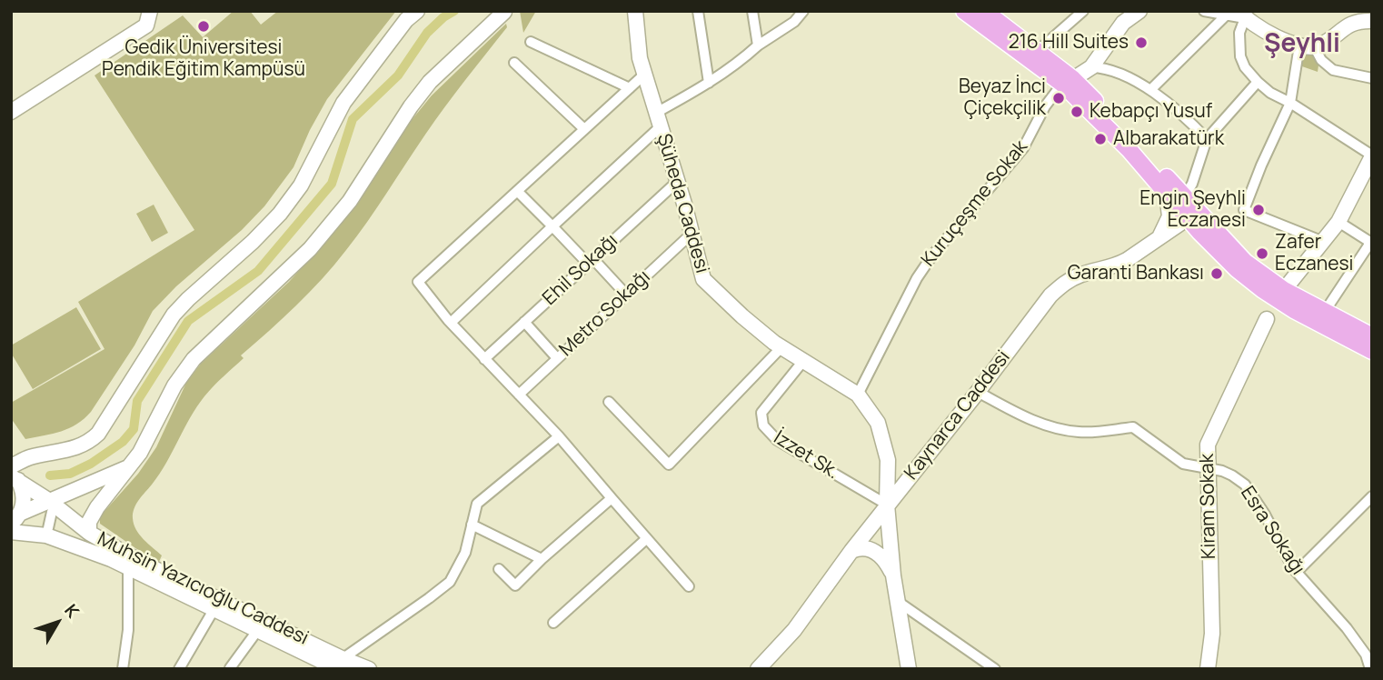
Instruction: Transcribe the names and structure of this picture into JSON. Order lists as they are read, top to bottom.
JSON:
{
  "streets": {
    "street": [
      "Şüheda Caddesi",
      "Kuruçeşme Sokak",
      "Ehil Sokağı",
      "Metro Sokağı",
      "Kaynarca Caddesi",
      "İzzet Sk.",
      "Kiram Sokak",
      "Esra Sokağı",
      "Muhsin Yazıcıoğlu Caddesi"
    ]
  },
  "crossings": [
    ["Şüheda Caddesi", "Kuruçeşme Sokak"],
    ["Şüheda Caddesi", "Ehil Sokağı"],
    ["Şüheda Caddesi", "Metro Sokağı"],
    ["Şüheda Caddesi", "Kaynarca Caddesi"],
    ["Şüheda Caddesi", "İzzet Sk."],
    ["Kaynarca Caddesi", "İzzet Sk."],
    ["Kaynarca Caddesi", "Esra Sokağı"],
    ["Kiram Sokak", "Esra Sokağı"]
  ],
  "districts": ["Şeyhli"],
  "places": [
    "Gedik Üniversitesi Pendik Eğitim Kampüsü",
    "216 Hill Suites",
    "Beyaz İnci Çiçekçilik",
    "Kebapçı Yusuf",
    "Albarakatürk",
    "Engin Şeyhli Eczanesi",
    "Zafer Eczanesi",
    "Garanti Bankası"
  ],
  "north": "top right"
}
